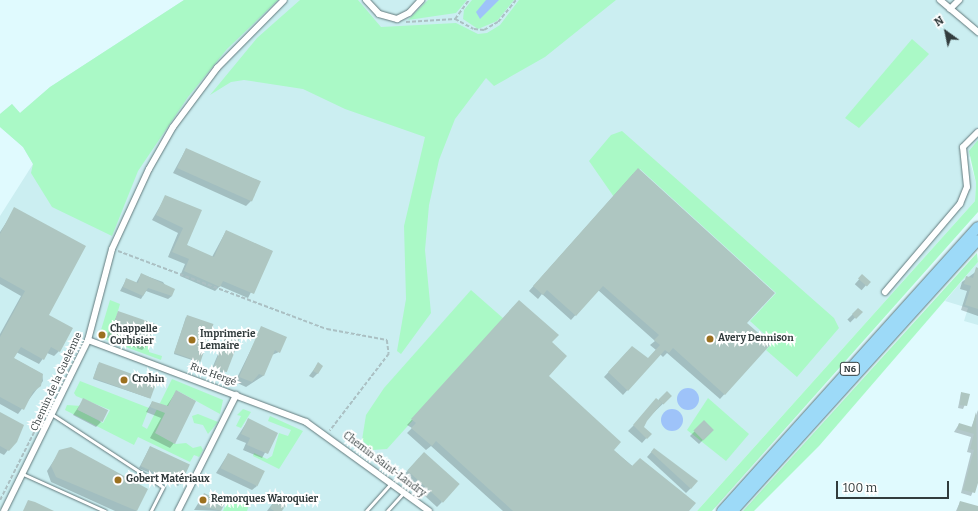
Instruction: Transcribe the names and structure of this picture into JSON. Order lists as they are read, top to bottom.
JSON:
{
  "streets": {
    "main road": ["N6"],
    "street": ["Rue Hergé", "Chemin de la Guelenne", "Chemin Saint-Landry"]
  },
  "crossings": [
    ["Rue Hergé", "Chemin de la Guelenne"],
    ["Rue Hergé", "Chemin Saint-Landry"]
  ],
  "places": [
    "Chappelle Corbisier",
    "Avery Dennison",
    "Imprimerie Lemaire",
    "Crohin",
    "Gobert Matériaux",
    "Remorques Waroquier"
  ],
  "scale_bar": "100 m",
  "north": "top left"
}
